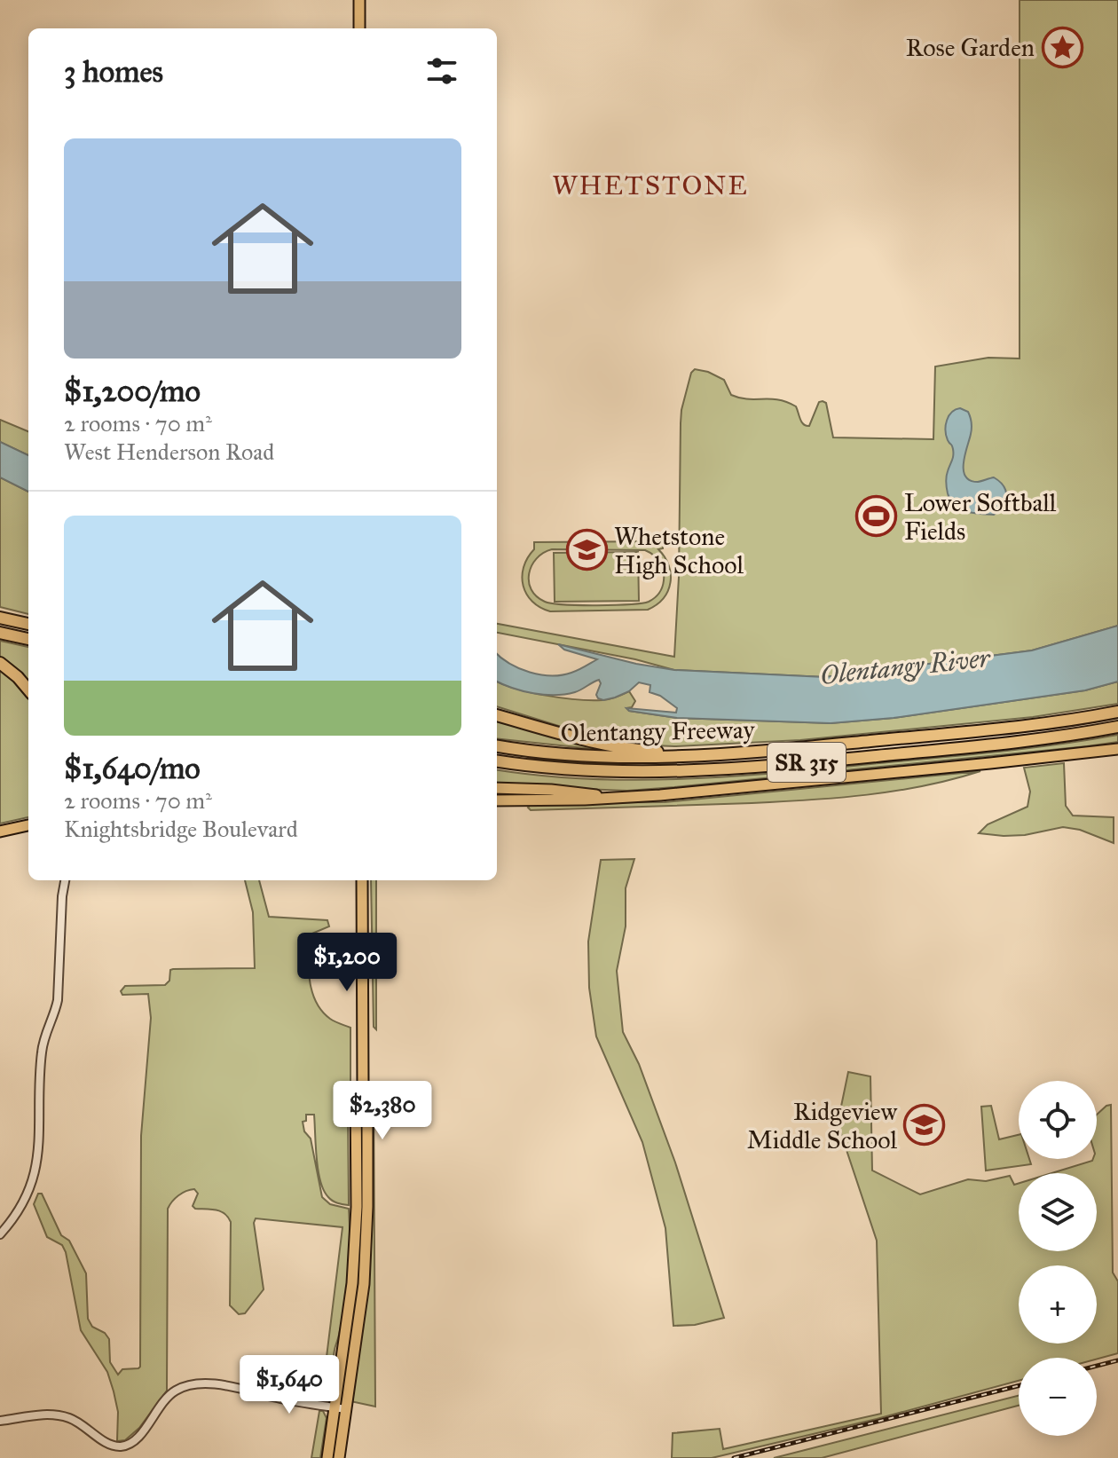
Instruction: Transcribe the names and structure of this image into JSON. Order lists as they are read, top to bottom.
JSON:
{
  "streets": {
    "highway": ["Olentangy Freeway", "SR 315"]
  },
  "districts": ["WHETSTONE"],
  "water": ["Olentangy River"],
  "places": {
    "place": ["Rose Garden"],
    "sports": ["Lower Softball Fields"],
    "school or university": ["Whetstone High School", "Ridgeview Middle School"]
  },
  "page": {
    "heading": "3 homes",
    "list": [
      {
        "name": "$1,200/mo",
        "note": "2 rooms · 70 m² · West Henderson Road"
      },
      {
        "name": "$1,640/mo",
        "note": "2 rooms · 70 m² · Knightsbridge Boulevard"
      }
    ],
    "price": ["$1,200", "$2,380", "$1,640"],
    "map_buttons": ["+", "−"]
  }
}
